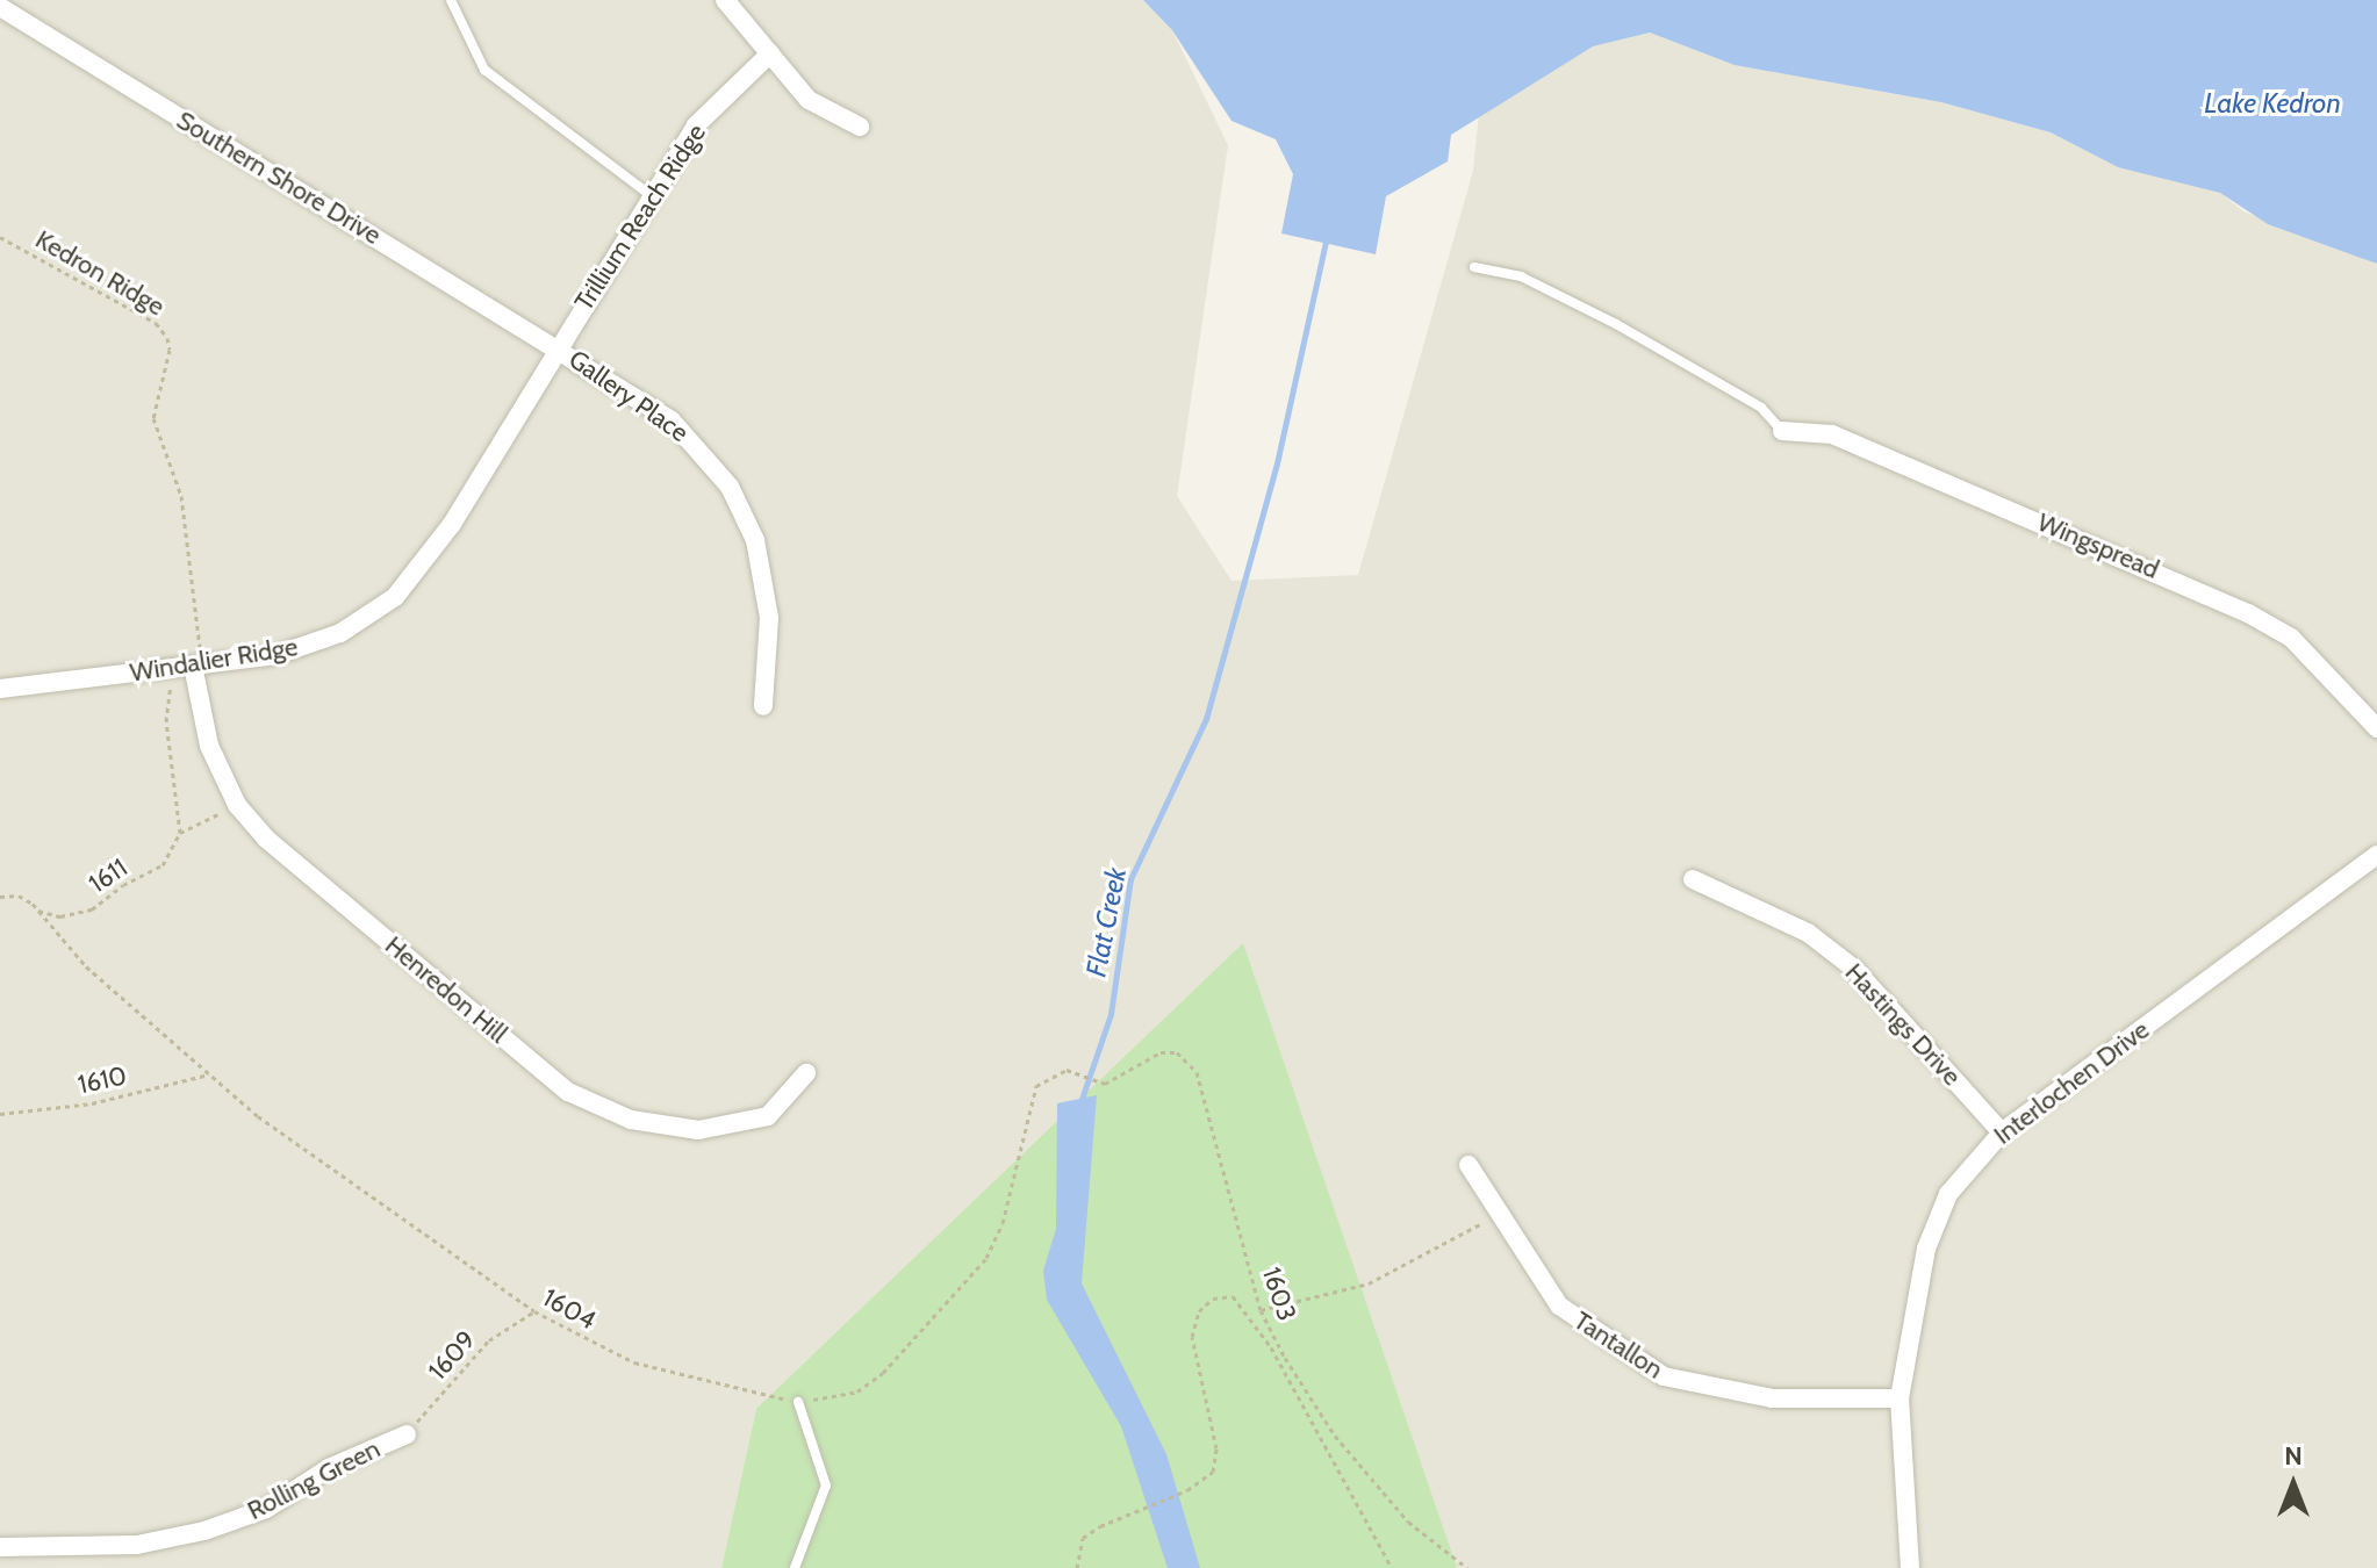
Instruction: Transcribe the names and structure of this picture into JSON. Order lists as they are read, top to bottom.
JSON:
{
  "streets": {
    "street": [
      "Southern Shore Drive",
      "Trillium Reach Ridge",
      "Gallery Place",
      "Wingspread",
      "Windalier Ridge",
      "Henredon Hill",
      "Hastings Drive",
      "Interlochen Drive",
      "Tantallon",
      "Rolling Green"
    ],
    "path": [
      "Kedron Ridge",
      "1611",
      "1610",
      "1603",
      "1604",
      "1609"
    ]
  },
  "crossings": [
    ["Southern Shore Drive", "Trillium Reach Ridge"],
    ["Southern Shore Drive", "Gallery Place"],
    ["Southern Shore Drive", "Windalier Ridge"],
    ["Trillium Reach Ridge", "Gallery Place"],
    ["Trillium Reach Ridge", "Windalier Ridge"],
    ["Kedron Ridge", "Windalier Ridge"],
    ["Kedron Ridge", "Henredon Hill"],
    ["Gallery Place", "Windalier Ridge"],
    ["Windalier Ridge", "Henredon Hill"],
    ["1611", "Henredon Hill"],
    ["1611", "1604"],
    ["Hastings Drive", "Interlochen Drive"],
    ["1610", "1604"],
    ["Interlochen Drive", "Tantallon"],
    ["1603", "1604"],
    ["1604", "1609"],
    ["1609", "Rolling Green"]
  ],
  "water": ["Lake Kedron", "Flat Creek"],
  "north": "top"
}
